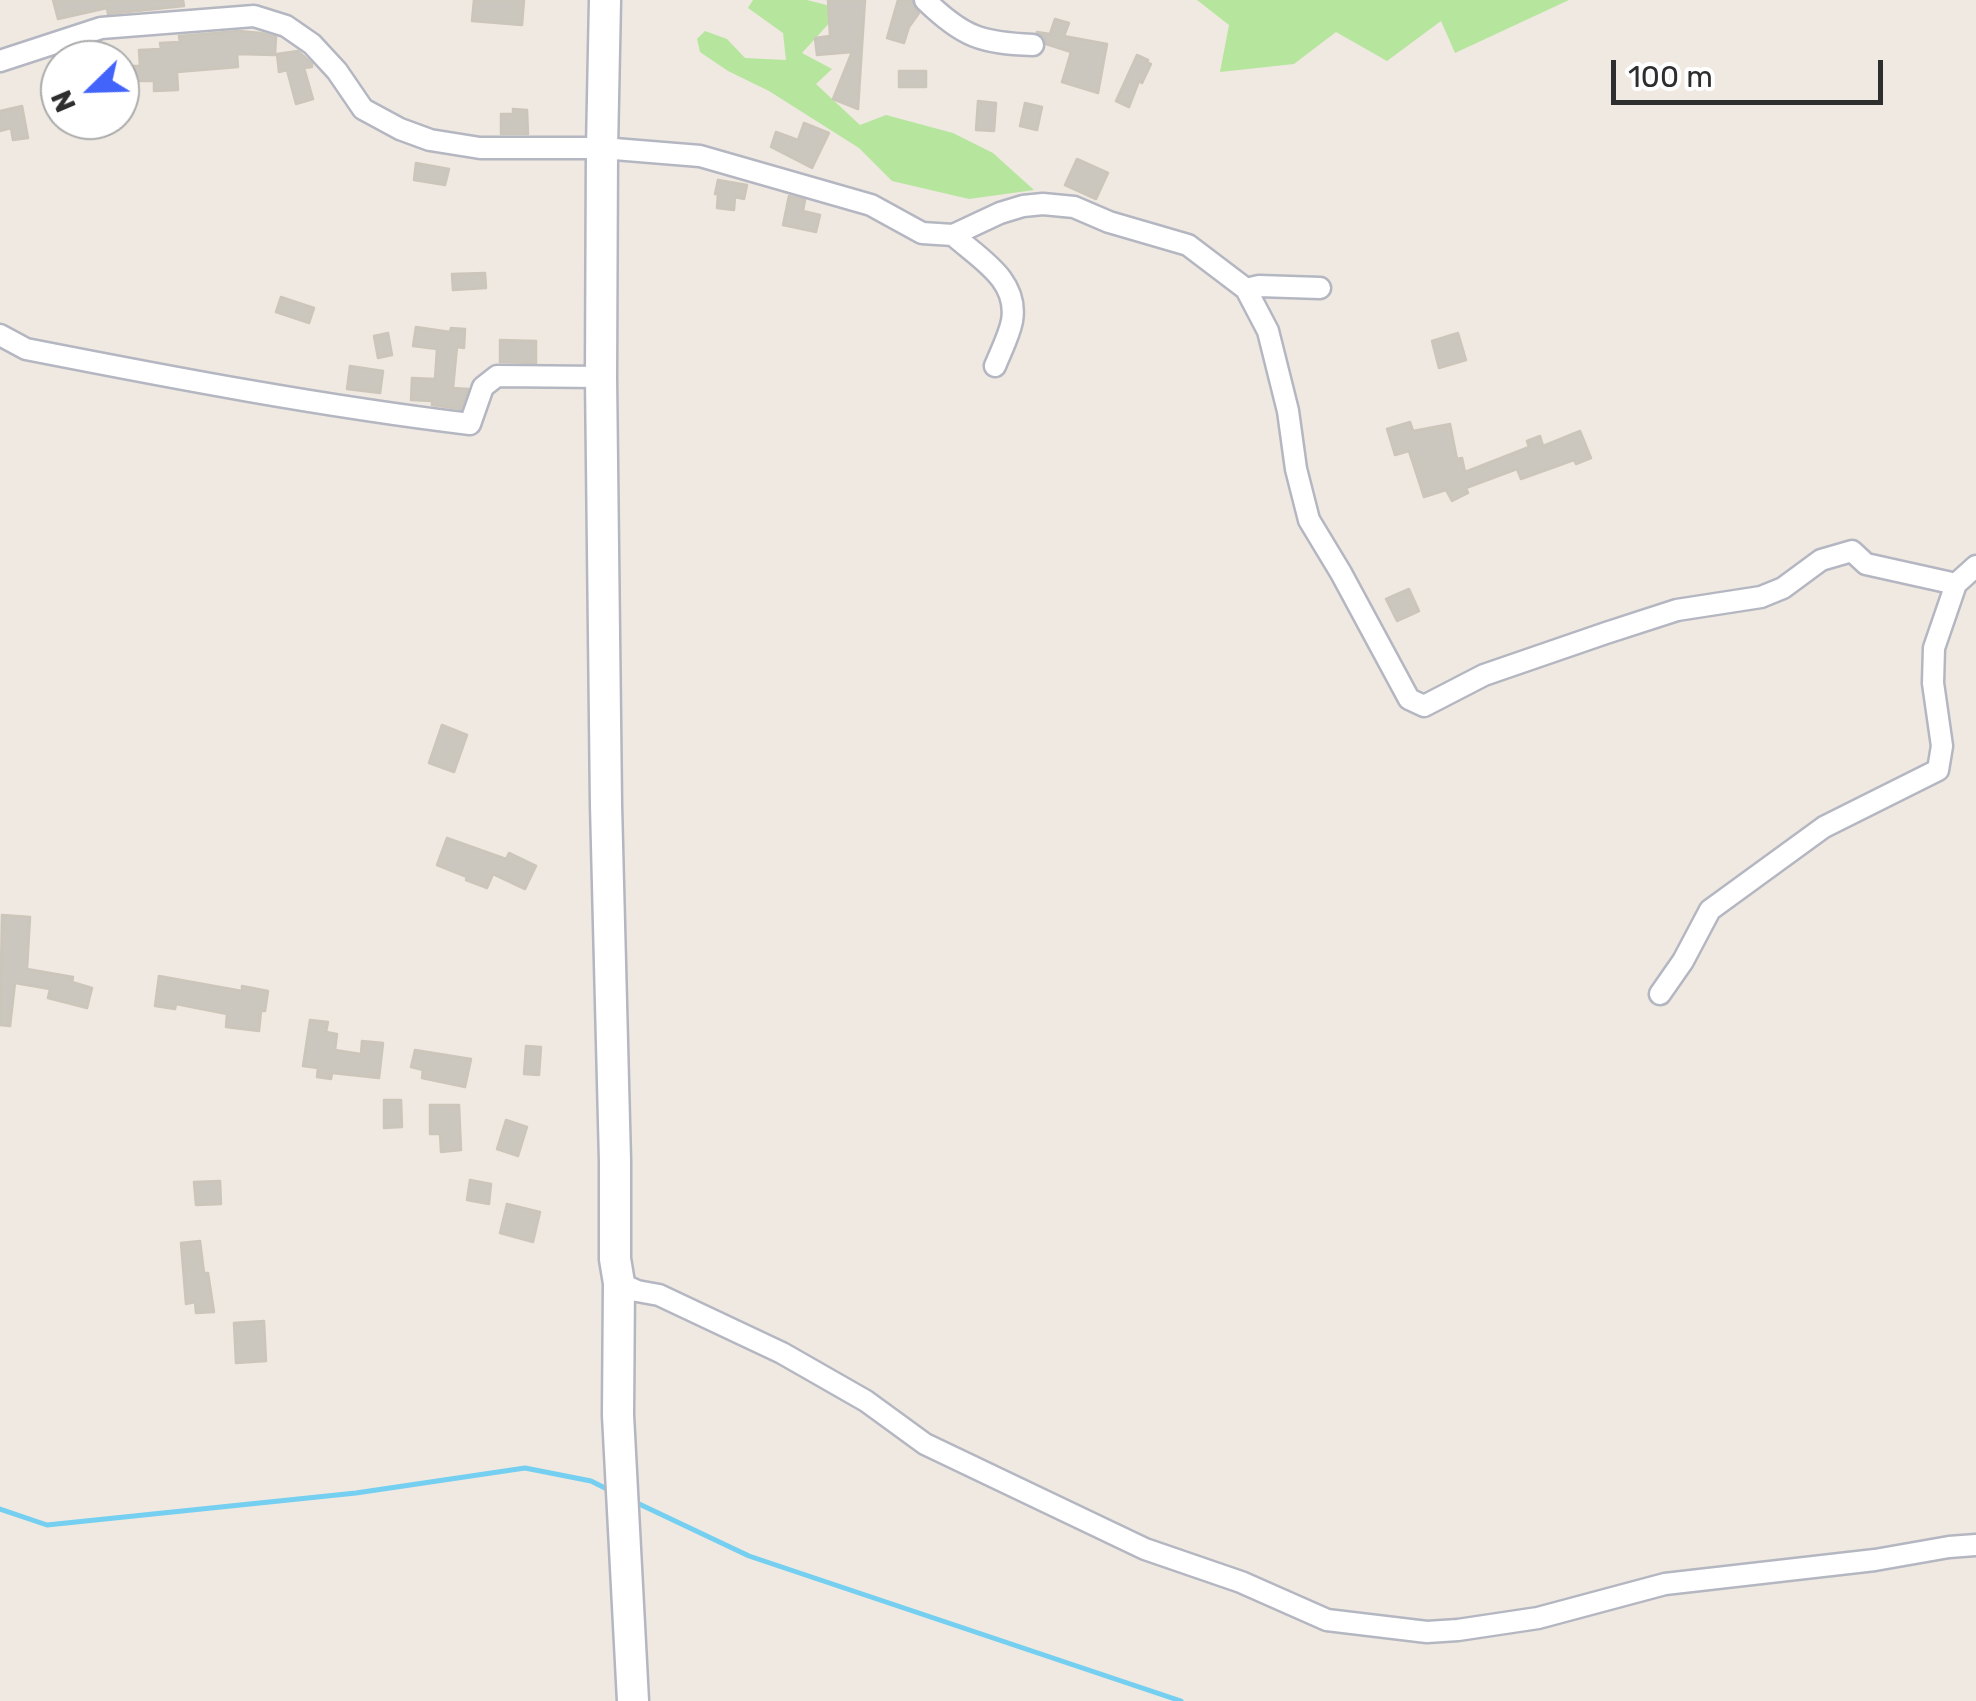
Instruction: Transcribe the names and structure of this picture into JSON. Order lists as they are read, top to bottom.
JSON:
{
  "scale_bar": "100 m",
  "north": "bottom left"
}
